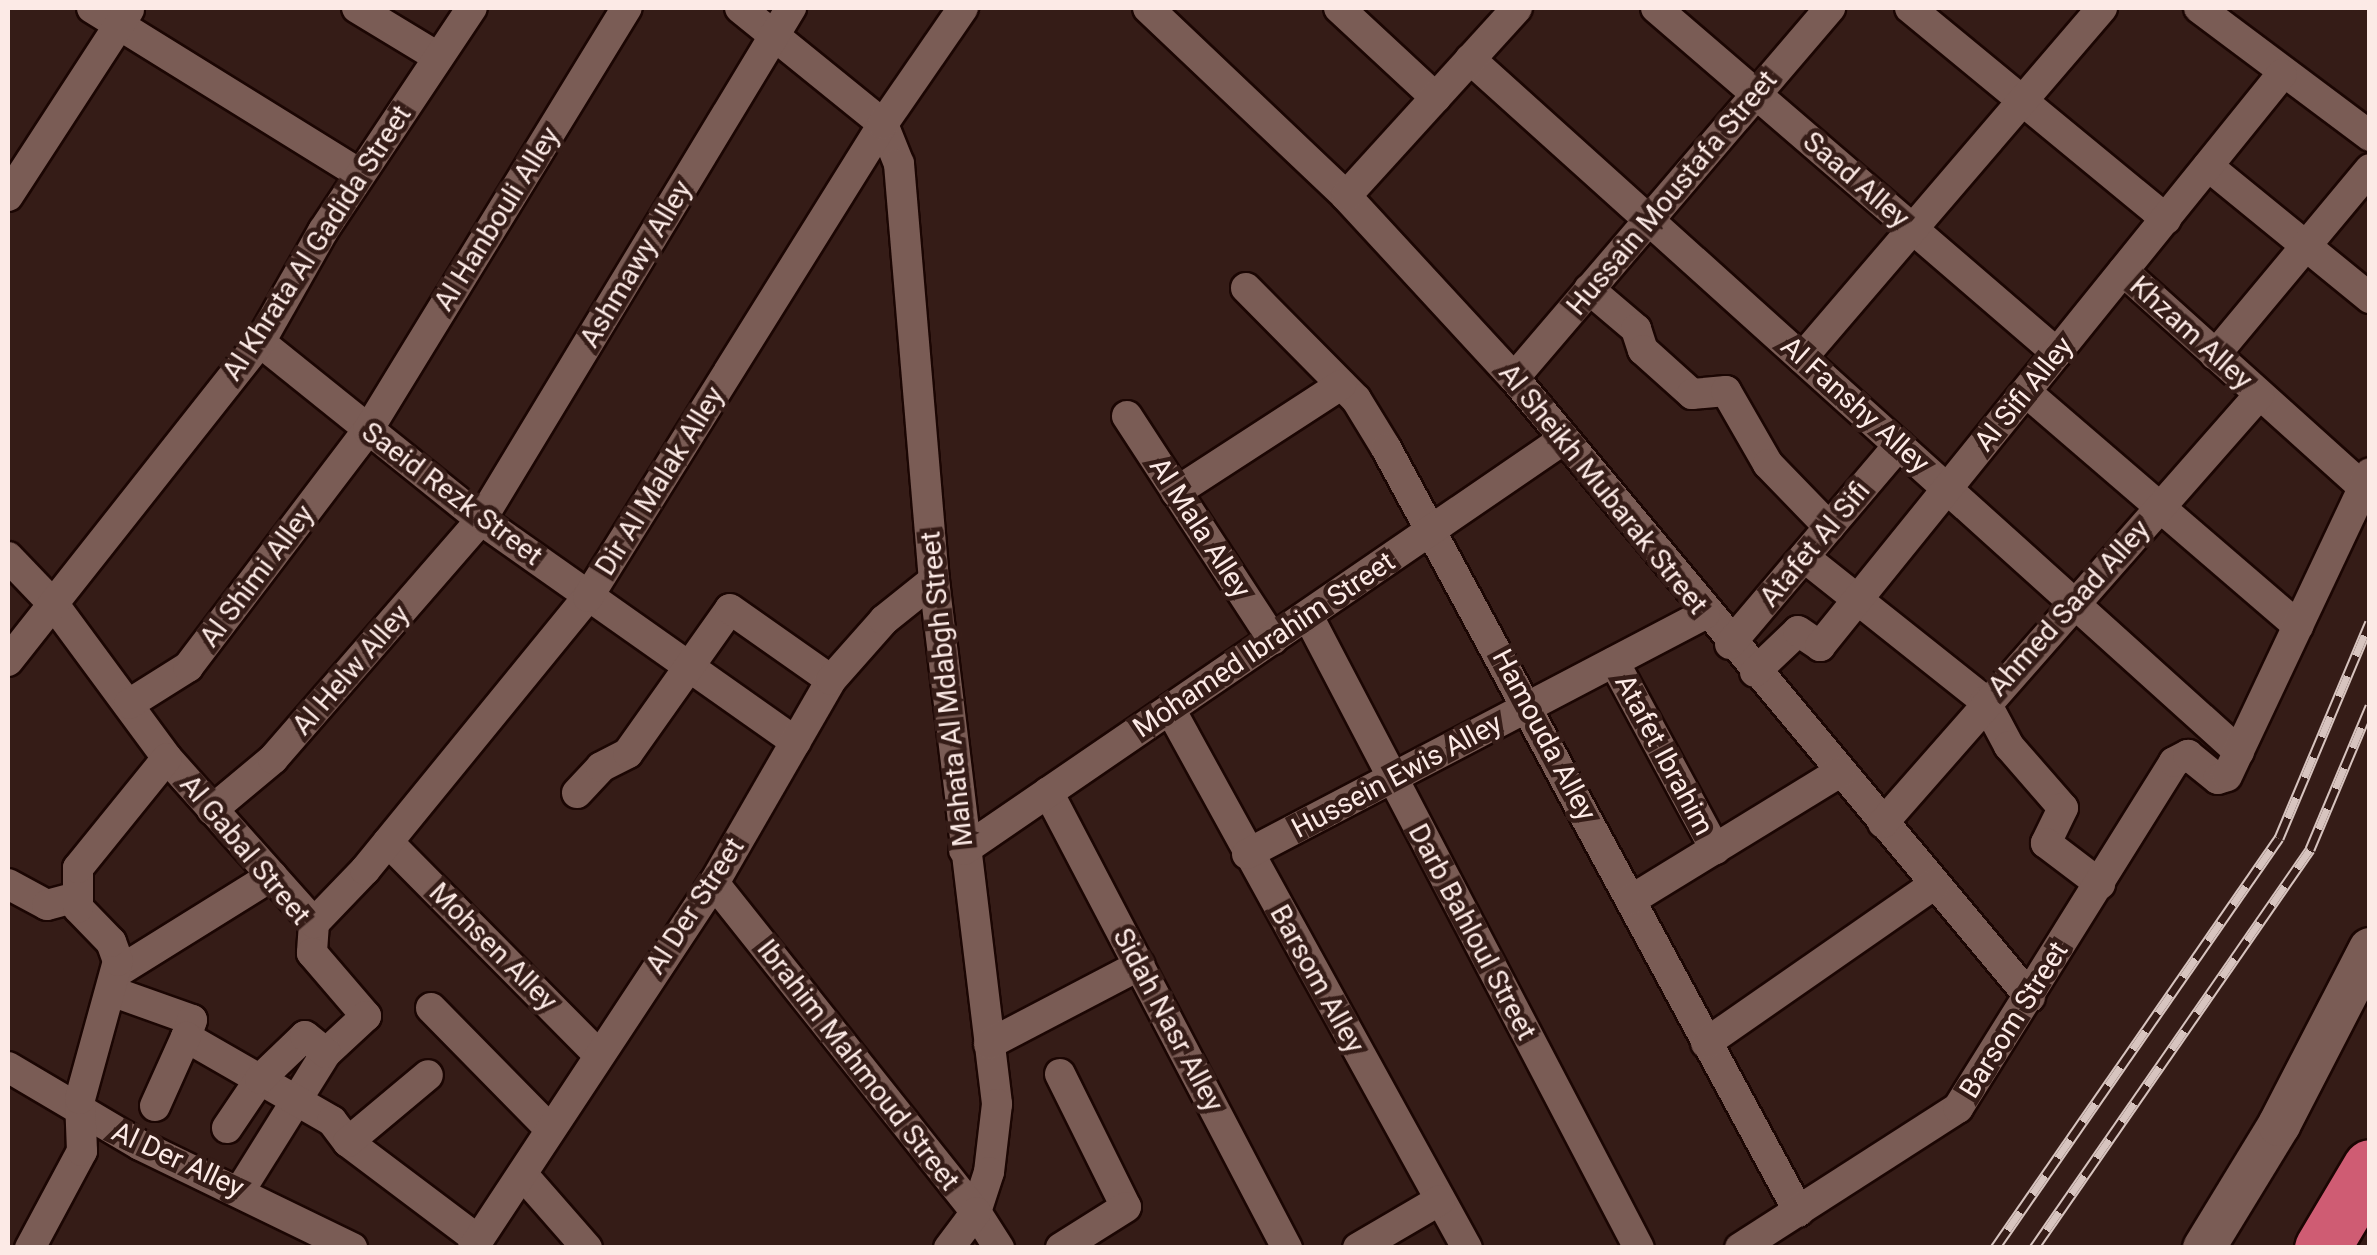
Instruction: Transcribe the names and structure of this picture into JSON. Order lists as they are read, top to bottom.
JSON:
{
  "streets": {
    "street": [
      "Saad Alley",
      "Hussain Moustafa Street",
      "Al Hanbouli Alley",
      "Al Khrata Al Gadida Street",
      "Ashmawy Alley",
      "Khzam Alley",
      "Al Sifi Alley",
      "Al Fanshy Alley",
      "Dir Al Malak Alley",
      "Al Sheikh Mubarak Street",
      "Saeid Rezk Street",
      "Al Mala Alley",
      "Atafet Al Sifi",
      "Al Shimi Alley",
      "Ahmed Saad Alley",
      "Mohamed Ibrahim Street",
      "Al Helw Alley",
      "Mahata Al Mdabgh Street",
      "Hamouda Alley",
      "Atafet Ibrahim",
      "Hussein Ewis Alley",
      "Al Gabal Street",
      "Al Der Street",
      "Darb Bahloul Street",
      "Mohsen Alley",
      "Barsom Alley",
      "Sidah Nasr Alley",
      "Barsom Street",
      "Ibrahim Mahmoud Street",
      "Al Der Alley"
    ]
  },
  "crossings": [
    ["Saad Alley", "Hussain Moustafa Street"],
    ["Saad Alley", "Al Sifi Alley"],
    ["Hussain Moustafa Street", "Al Fanshy Alley"],
    ["Hussain Moustafa Street", "Al Sheikh Mubarak Street"],
    ["Al Hanbouli Alley", "Saeid Rezk Street"],
    ["Al Hanbouli Alley", "Al Shimi Alley"],
    ["Al Khrata Al Gadida Street", "Saeid Rezk Street"],
    ["Al Khrata Al Gadida Street", "Al Gabal Street"],
    ["Ashmawy Alley", "Saeid Rezk Street"],
    ["Ashmawy Alley", "Al Helw Alley"],
    ["Khzam Alley", "Al Sifi Alley"],
    ["Khzam Alley", "Ahmed Saad Alley"],
    ["Al Sifi Alley", "Al Fanshy Alley"],
    ["Al Sifi Alley", "Al Sheikh Mubarak Street"],
    ["Al Fanshy Alley", "Atafet Al Sifi"],
    ["Al Fanshy Alley", "Ahmed Saad Alley"],
    ["Al Fanshy Alley", "Barsom Street"],
    ["Dir Al Malak Alley", "Saeid Rezk Street"],
    ["Dir Al Malak Alley", "Mahata Al Mdabgh Street"],
    ["Dir Al Malak Alley", "Al Gabal Street"],
    ["Dir Al Malak Alley", "Mohsen Alley"],
    ["Al Sheikh Mubarak Street", "Atafet Al Sifi"],
    ["Al Sheikh Mubarak Street", "Ahmed Saad Alley"],
    ["Al Sheikh Mubarak Street", "Mohamed Ibrahim Street"],
    ["Al Sheikh Mubarak Street", "Hussein Ewis Alley"],
    ["Al Sheikh Mubarak Street", "Barsom Street"],
    ["Saeid Rezk Street", "Al Shimi Alley"],
    ["Saeid Rezk Street", "Al Helw Alley"],
    ["Saeid Rezk Street", "Al Der Street"],
    ["Al Mala Alley", "Mohamed Ibrahim Street"],
    ["Al Shimi Alley", "Al Gabal Street"],
    ["Mohamed Ibrahim Street", "Mahata Al Mdabgh Street"],
    ["Mohamed Ibrahim Street", "Hamouda Alley"],
    ["Mohamed Ibrahim Street", "Darb Bahloul Street"],
    ["Mohamed Ibrahim Street", "Barsom Alley"],
    ["Mohamed Ibrahim Street", "Sidah Nasr Alley"],
    ["Al Helw Alley", "Al Gabal Street"],
    ["Mahata Al Mdabgh Street", "Al Der Street"],
    ["Mahata Al Mdabgh Street", "Ibrahim Mahmoud Street"],
    ["Hamouda Alley", "Hussein Ewis Alley"],
    ["Hamouda Alley", "Barsom Street"],
    ["Atafet Ibrahim", "Hussein Ewis Alley"],
    ["Hussein Ewis Alley", "Darb Bahloul Street"],
    ["Hussein Ewis Alley", "Barsom Alley"],
    ["Al Gabal Street", "Al Der Alley"],
    ["Al Der Street", "Mohsen Alley"],
    ["Al Der Street", "Ibrahim Mahmoud Street"]
  ]
}
